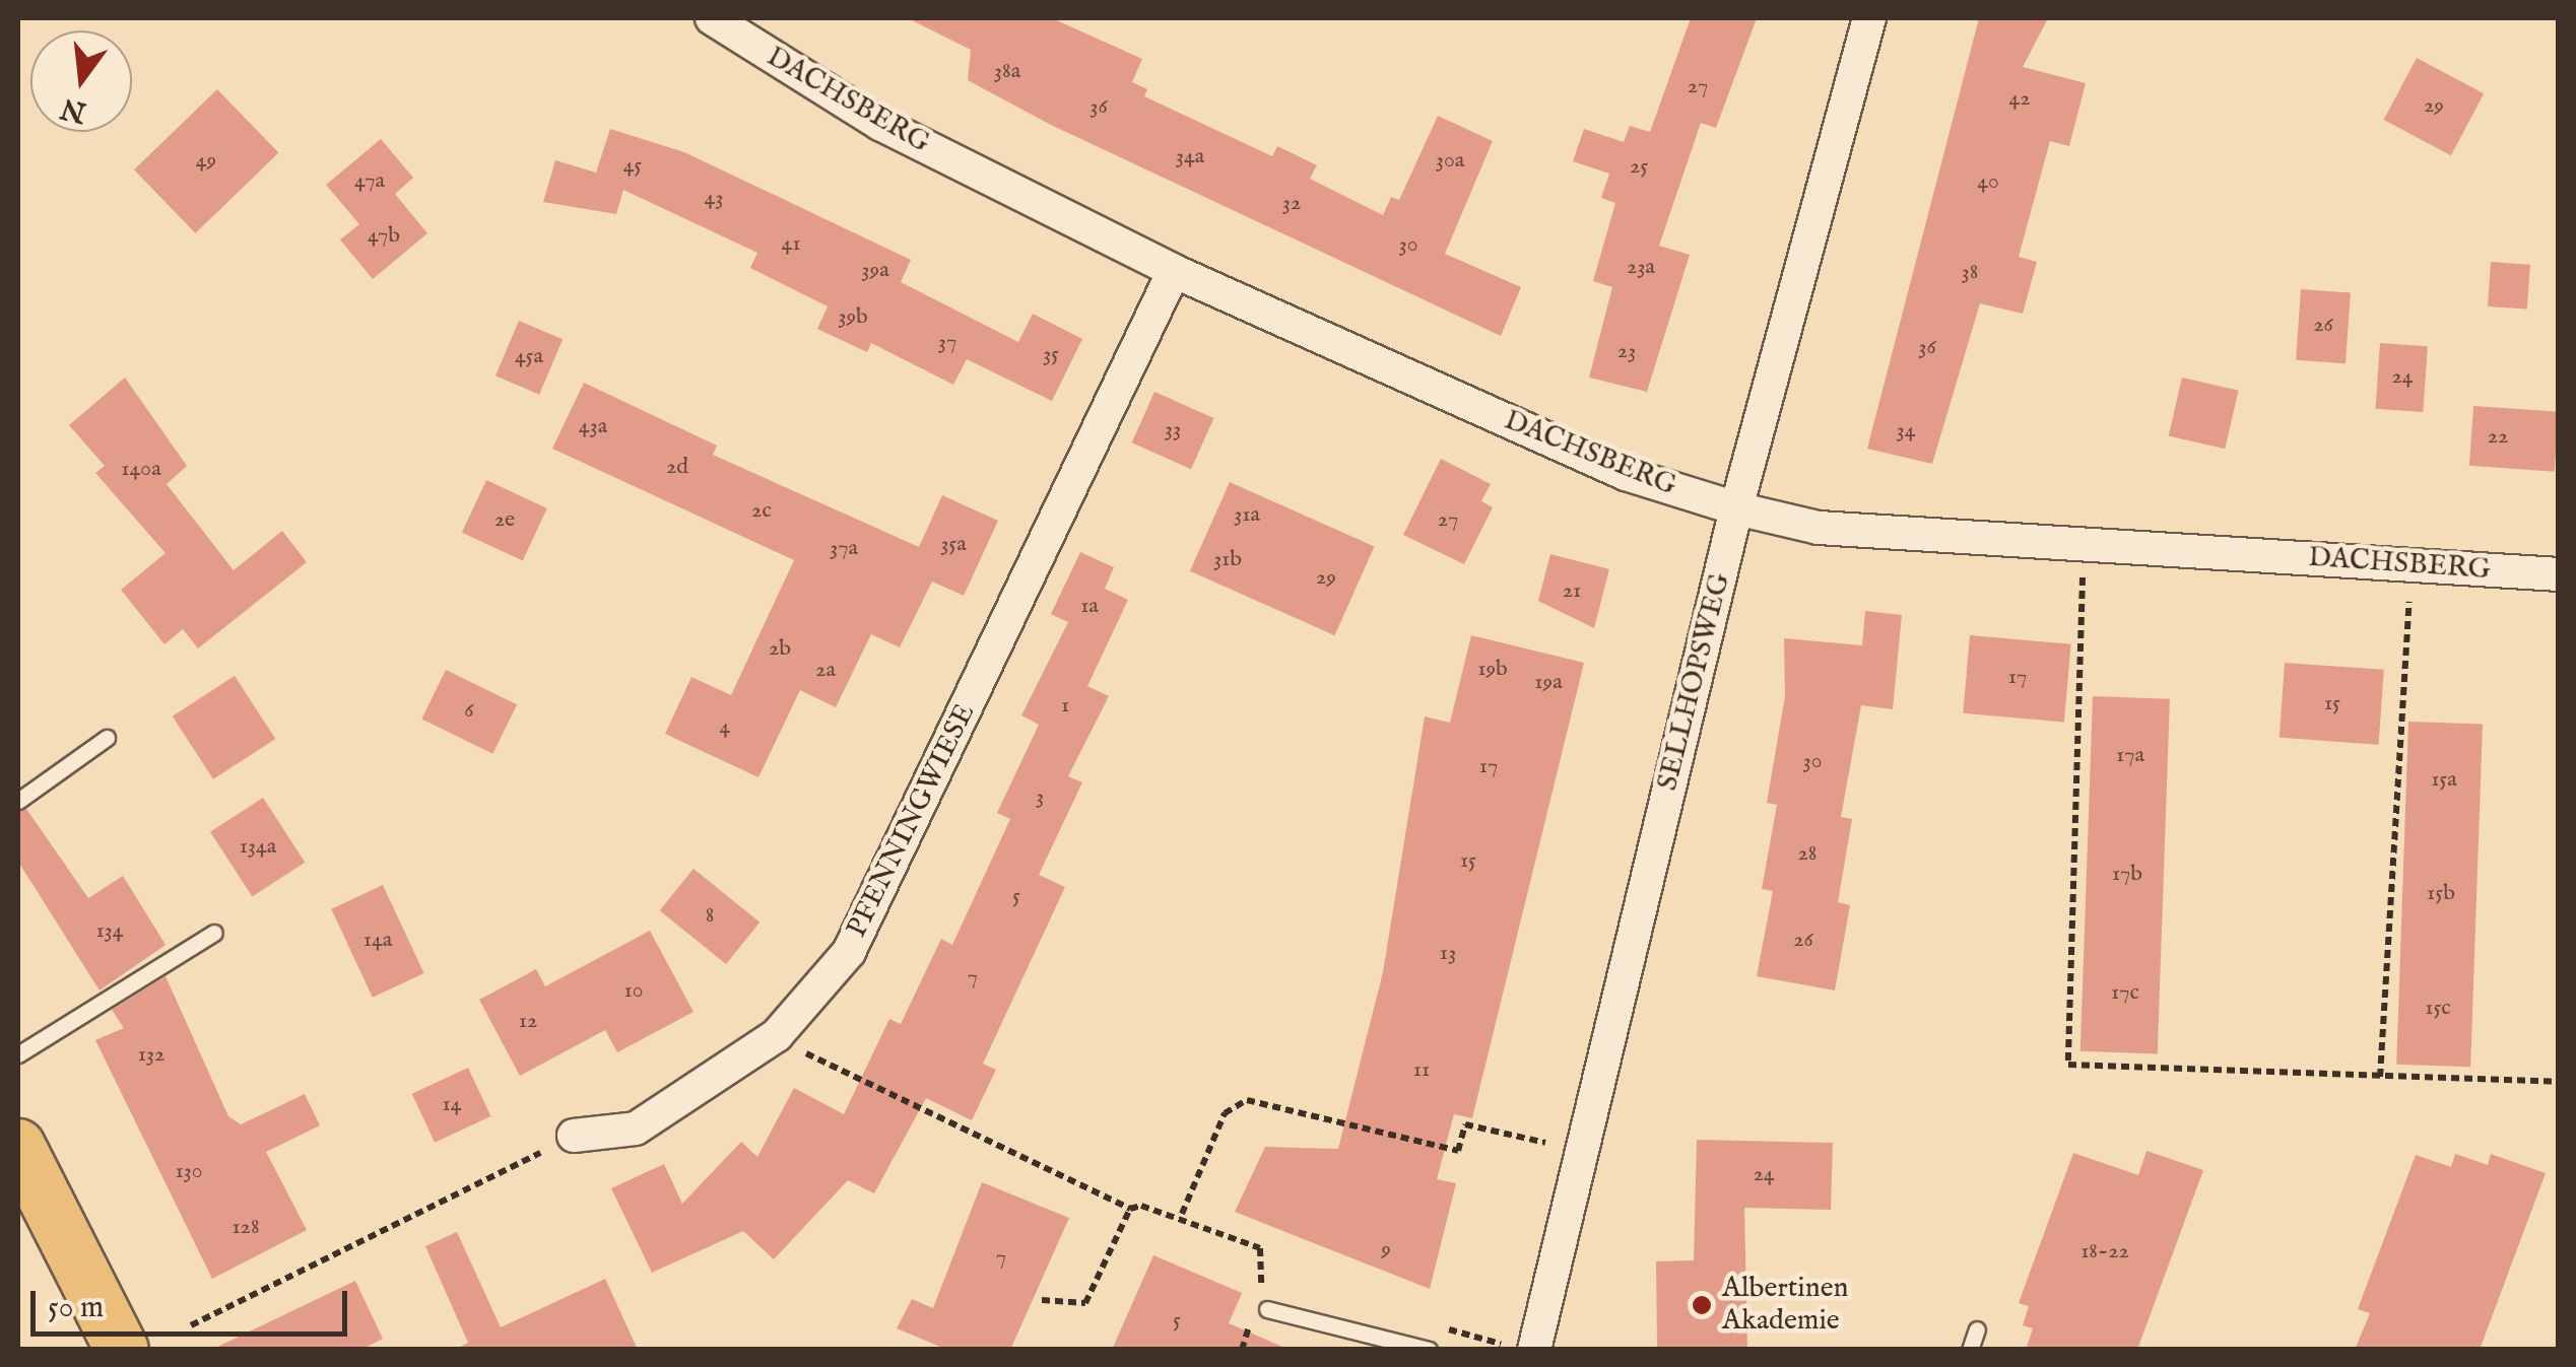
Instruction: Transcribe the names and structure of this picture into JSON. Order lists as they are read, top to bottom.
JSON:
{
  "streets": {
    "street": ["DACHSBERG", "SELLHOPSWEG", "PFENNINGWIESE"]
  },
  "crossings": [
    ["DACHSBERG", "SELLHOPSWEG"],
    ["DACHSBERG", "PFENNINGWIESE"]
  ],
  "places": ["Albertinen Akademie"],
  "house_numbers": [
    "38a",
    "27",
    "42",
    "29",
    "36",
    "34a",
    "49",
    "30a",
    "45",
    "25",
    "47a",
    "40",
    "43",
    "32",
    "47b",
    "41",
    "30",
    "23a",
    "39a",
    "38",
    "39b",
    "26",
    "37",
    "36",
    "23",
    "35",
    "45a",
    "24",
    "43a",
    "33",
    "34",
    "22",
    "2d",
    "140a",
    "2c",
    "31a",
    "2e",
    "27",
    "35a",
    "37a",
    "31b",
    "29",
    "21",
    "1a",
    "2b",
    "19b",
    "2a",
    "17",
    "19a",
    "15",
    "1",
    "6",
    "4",
    "17a",
    "30",
    "17",
    "15a",
    "3",
    "134a",
    "28",
    "15",
    "17b",
    "15b",
    "5",
    "8",
    "134",
    "14a",
    "26",
    "13",
    "7",
    "10",
    "17c",
    "15c",
    "12",
    "132",
    "11",
    "14",
    "130",
    "24",
    "128",
    "9",
    "18-22",
    "7",
    "5"
  ],
  "scale_bar": "50 m",
  "north": "bottom"
}
